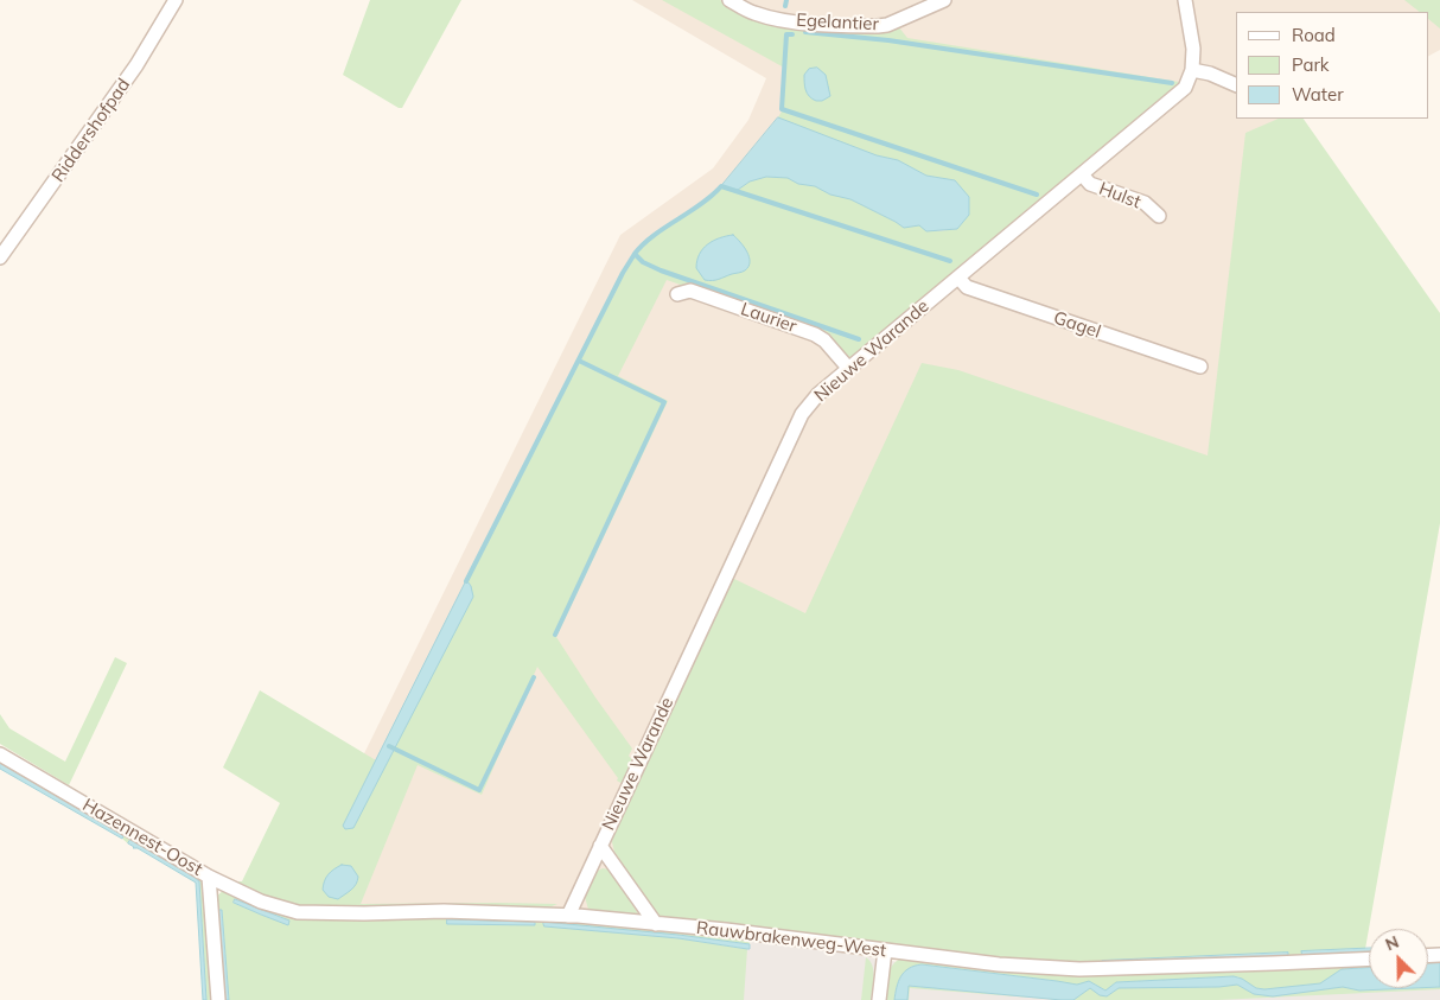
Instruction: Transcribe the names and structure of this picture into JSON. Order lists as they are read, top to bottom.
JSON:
{
  "streets": {
    "street": [
      "Egelantier",
      "Riddershofpad",
      "Hulst",
      "Laurier",
      "Gagel",
      "Nieuwe Warande",
      "Hazennest-Oost",
      "Rauwbrakenweg-West"
    ]
  },
  "crossings": [
    ["Hulst", "Nieuwe Warande"],
    ["Laurier", "Nieuwe Warande"],
    ["Gagel", "Nieuwe Warande"],
    ["Nieuwe Warande", "Rauwbrakenweg-West"],
    ["Hazennest-Oost", "Rauwbrakenweg-West"]
  ],
  "legend": ["Road", "Park", "Water"],
  "north": "top left"
}
